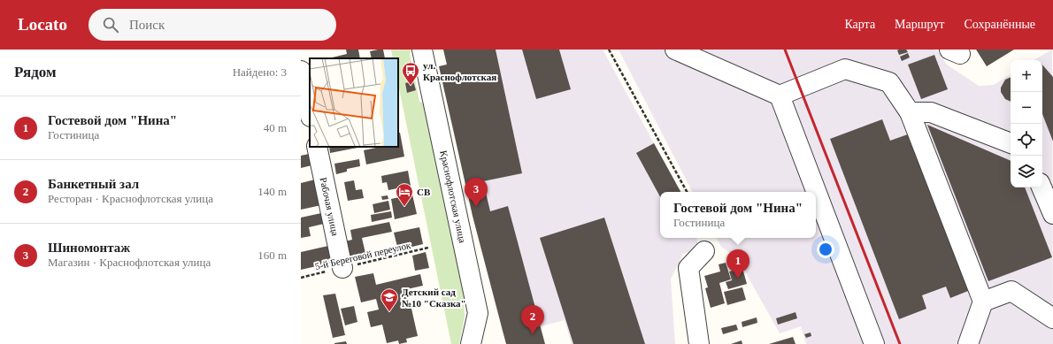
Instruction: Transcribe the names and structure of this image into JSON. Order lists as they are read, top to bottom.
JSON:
{
  "streets": {
    "street": ["Краснофлотская улица", "Рабочая улица"],
    "path": ["5-й Береговой переулок"]
  },
  "crossings": [
    ["Рабочая улица", "5-й Береговой переулок"]
  ],
  "places": {
    "bus stop": ["ул. Краснофлотская"],
    "hotel": ["СВ"],
    "school or university": ["Детский сад №10 \"Сказка\""]
  },
  "page": {
    "header": "Locato",
    "search": "Поиск",
    "nav": ["Карта", "Маршрут", "Сохранённые"],
    "heading": ["Рядом", "Найдено: 3"],
    "map_buttons": ["+", "−"],
    "list": [
      {
        "mark": "1",
        "name": "Гостевой дом \"Нина\"",
        "note": "Гостиница",
        "value": "40 m"
      },
      {
        "mark": "2",
        "name": "Банкетный зал",
        "note": "Ресторан · Краснофлотская улица",
        "value": "140 m"
      },
      {
        "mark": "3",
        "name": "Шиномонтаж",
        "note": "Магазин · Краснофлотская улица",
        "value": "160 m"
      }
    ],
    "pins": ["3", "1", "2"],
    "popup": ["Гостевой дом \"Нина\"", "Гостиница"]
  }
}
